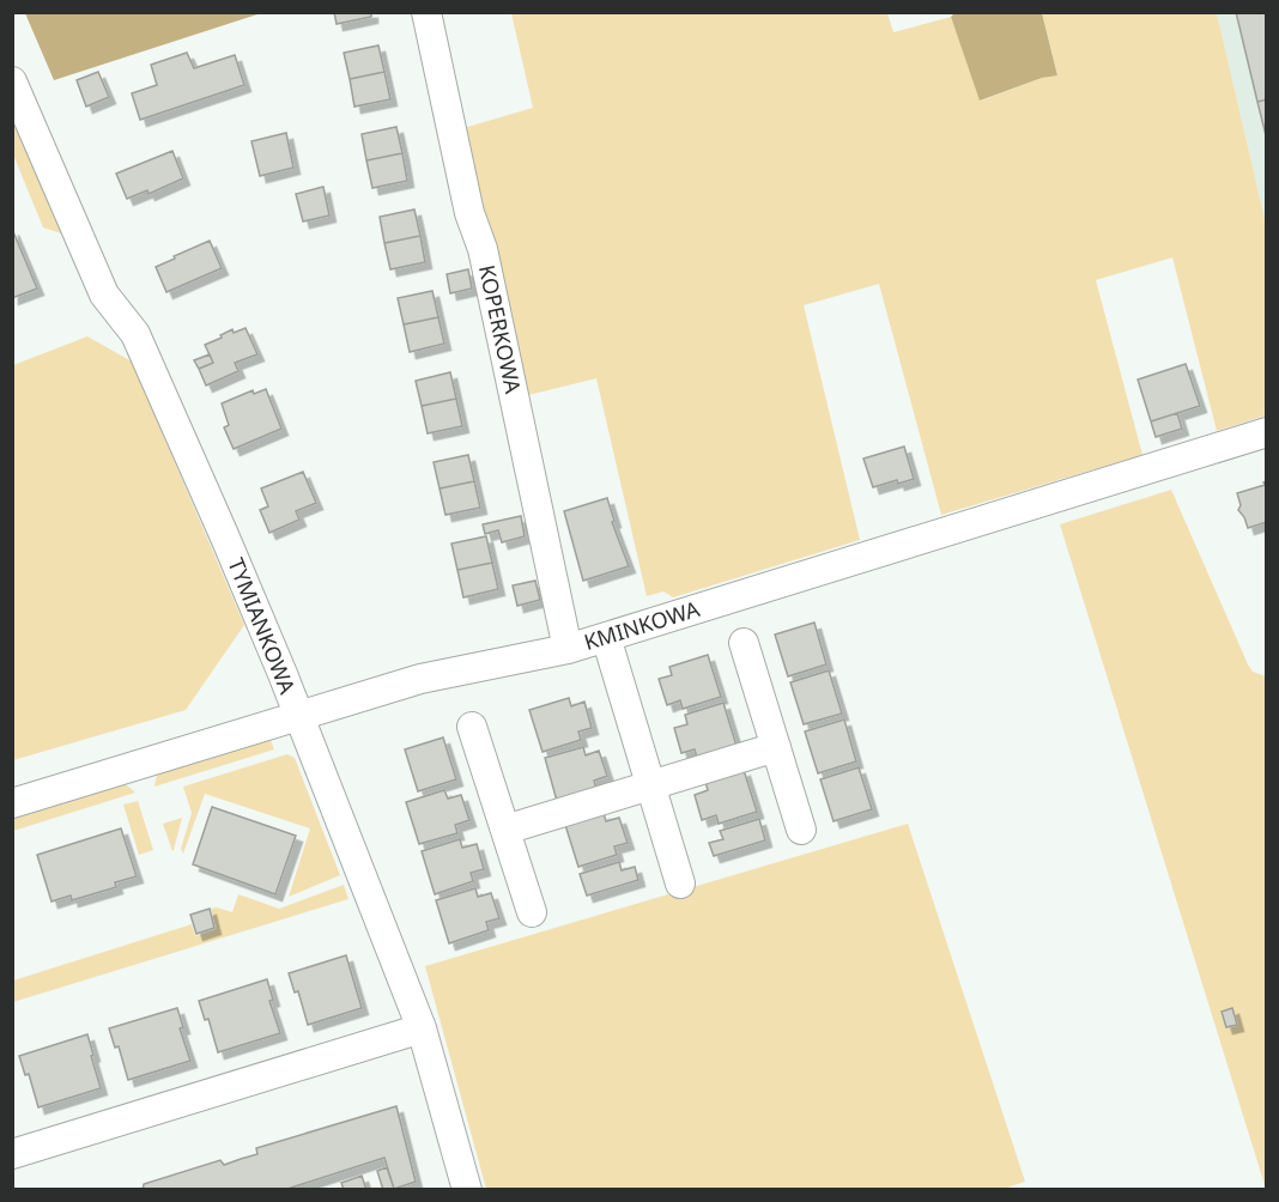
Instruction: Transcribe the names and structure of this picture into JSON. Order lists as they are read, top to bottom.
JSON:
{
  "streets": {
    "street": ["KOPERKOWA", "TYMIANKOWA", "KMINKOWA"]
  },
  "crossings": [
    ["KOPERKOWA", "KMINKOWA"],
    ["TYMIANKOWA", "KMINKOWA"]
  ]
}
